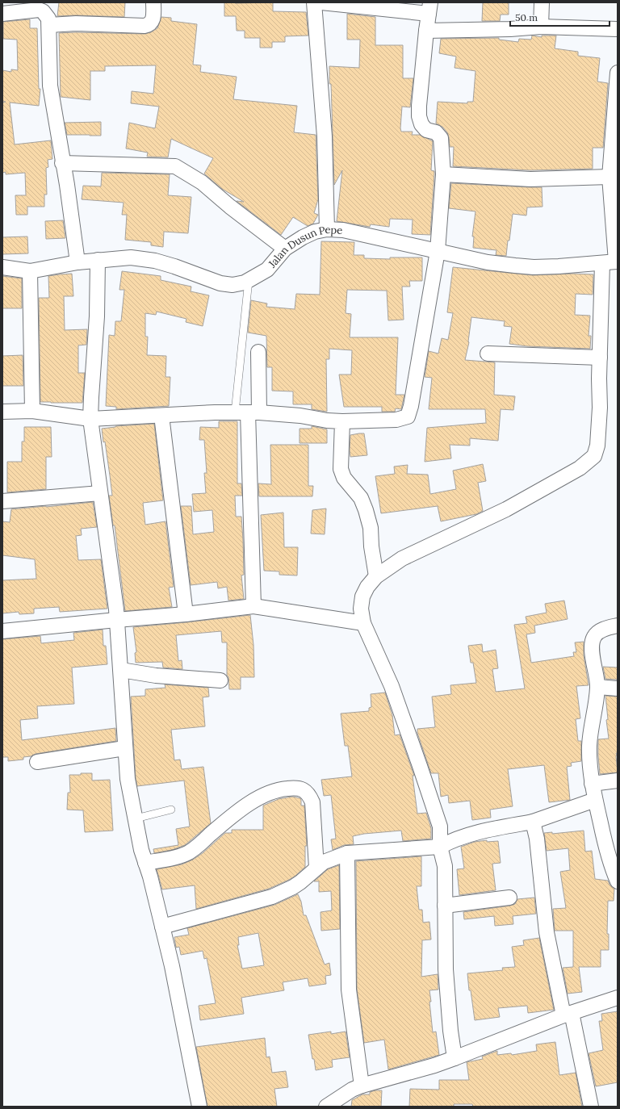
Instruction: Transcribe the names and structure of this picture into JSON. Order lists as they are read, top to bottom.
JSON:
{
  "streets": {
    "street": ["Jalan Dusun Pepe"]
  },
  "scale_bar": "50 m"
}
